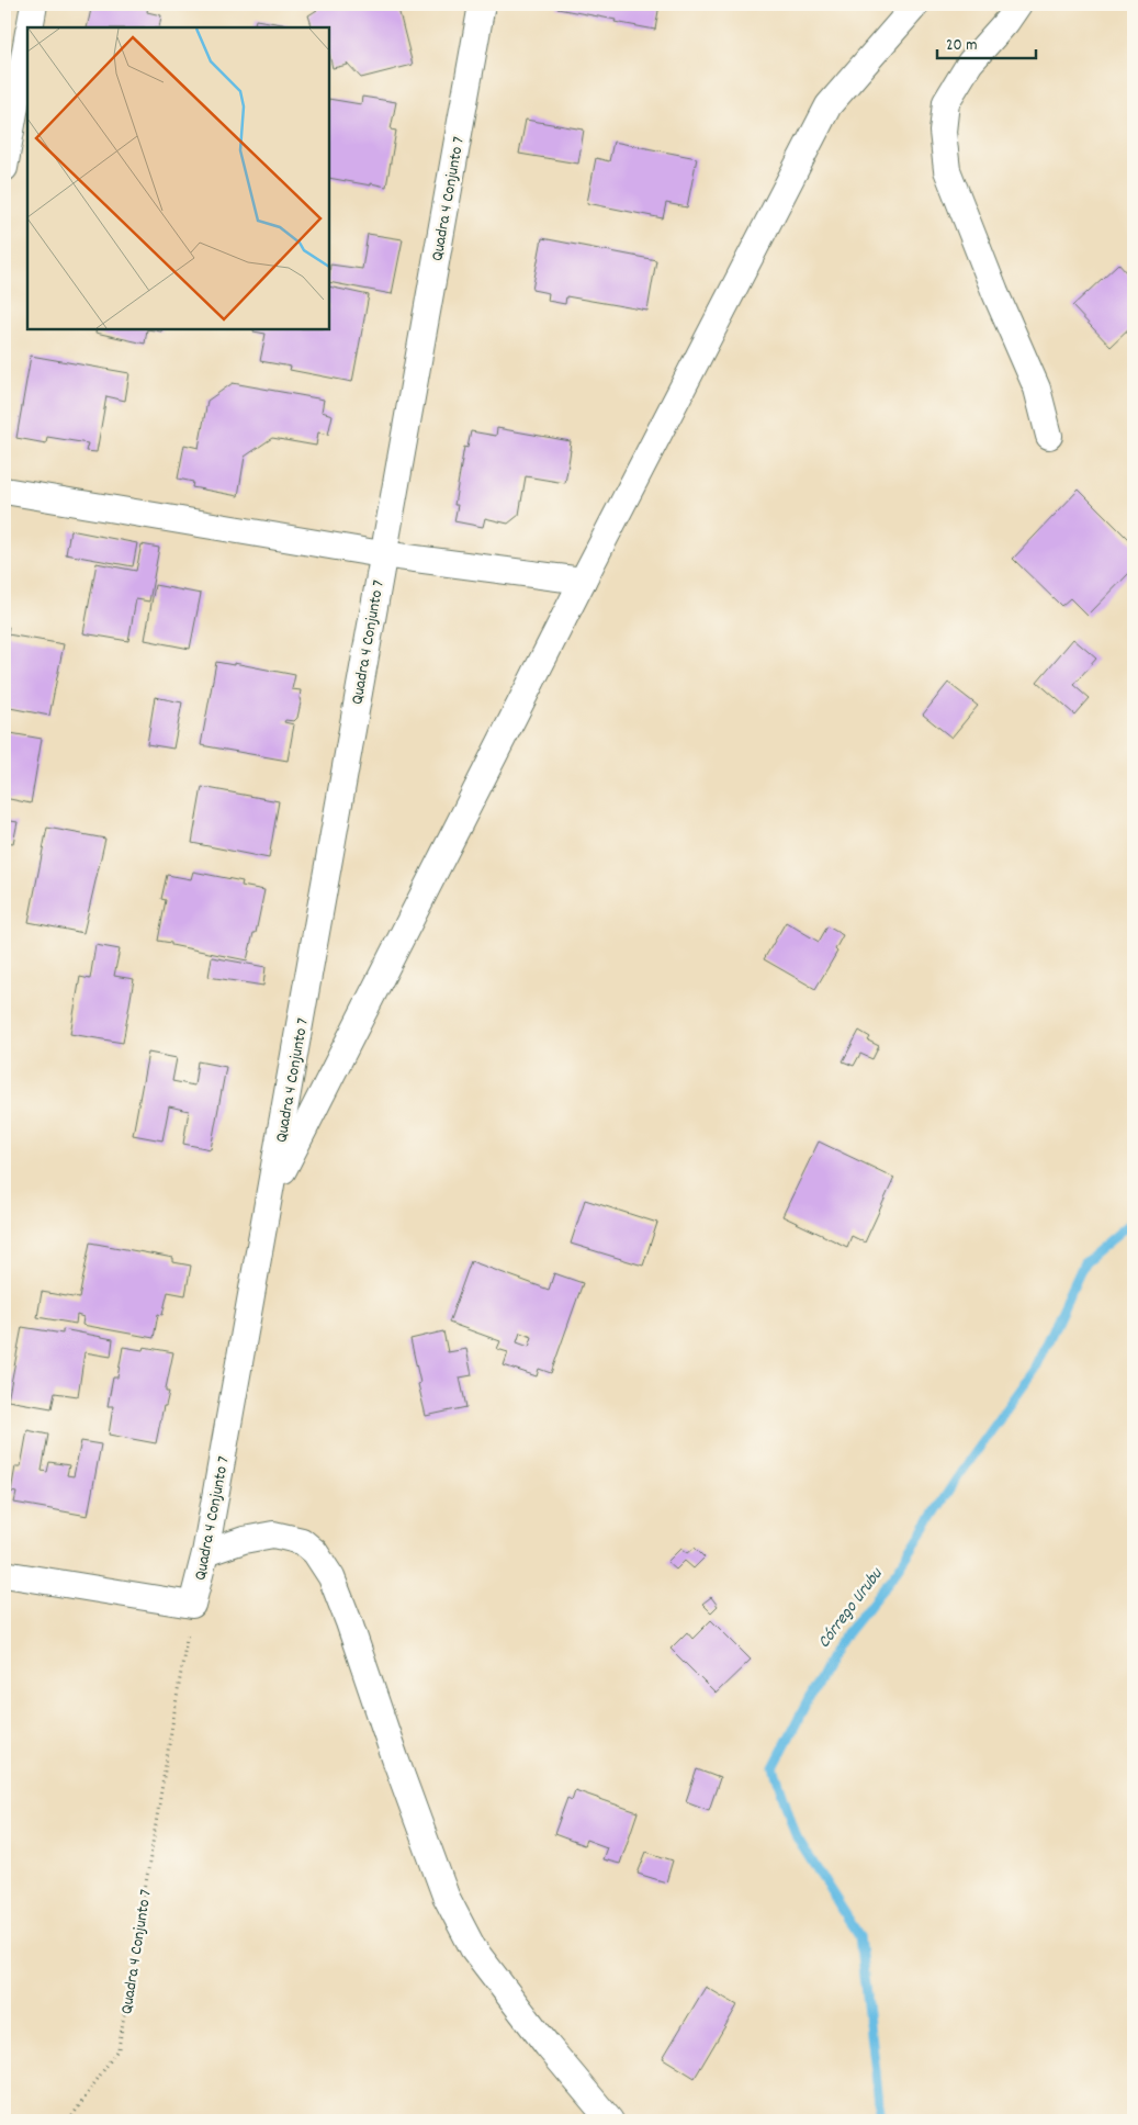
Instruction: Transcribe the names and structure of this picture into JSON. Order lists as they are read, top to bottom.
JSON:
{
  "streets": {
    "street": ["Quadra 4 Conjunto 7"]
  },
  "water": ["Córrego Urubu"],
  "scale_bar": "20 m"
}
